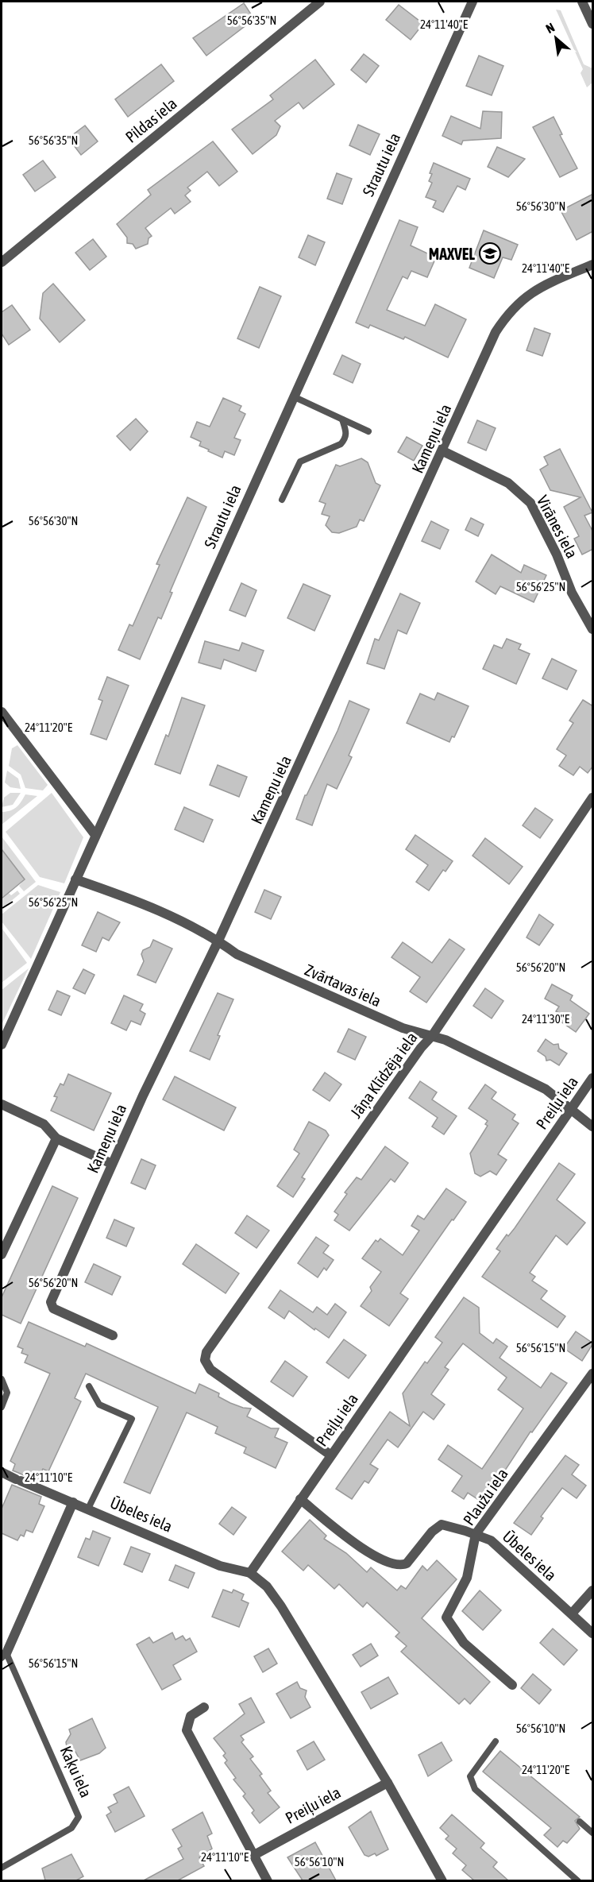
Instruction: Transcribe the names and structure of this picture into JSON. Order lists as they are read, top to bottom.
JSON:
{
  "streets": {
    "street": [
      "Pildas iela",
      "Strautu iela",
      "Kameņu iela",
      "Virānes iela",
      "Zvārtavas iela",
      "Jāņa Klīdzēja iela",
      "Preiļu iela",
      "Plaužu iela",
      "Ūbeles iela",
      "Kaķu iela"
    ]
  },
  "crossings": [
    ["Strautu iela", "Zvārtavas iela"],
    ["Kameņu iela", "Virānes iela"],
    ["Kameņu iela", "Zvārtavas iela"],
    ["Zvārtavas iela", "Jāņa Klīdzēja iela"],
    ["Zvārtavas iela", "Preiļu iela"],
    ["Jāņa Klīdzēja iela", "Preiļu iela"],
    ["Preiļu iela", "Ūbeles iela"],
    ["Plaužu iela", "Ūbeles iela"],
    ["Ūbeles iela", "Kaķu iela"]
  ],
  "places": {
    "school or university": ["MAXVEL"]
  },
  "north": "top left",
  "coordinates": [
    "56°56'35\"N",
    "24°11'40\"E",
    "56°56'30\"N",
    "56°56'25\"N",
    "24°11'20\"E",
    "56°56'20\"N",
    "24°11'30\"E",
    "56°56'15\"N",
    "24°11'10\"E",
    "56°56'10\"N"
  ]
}
